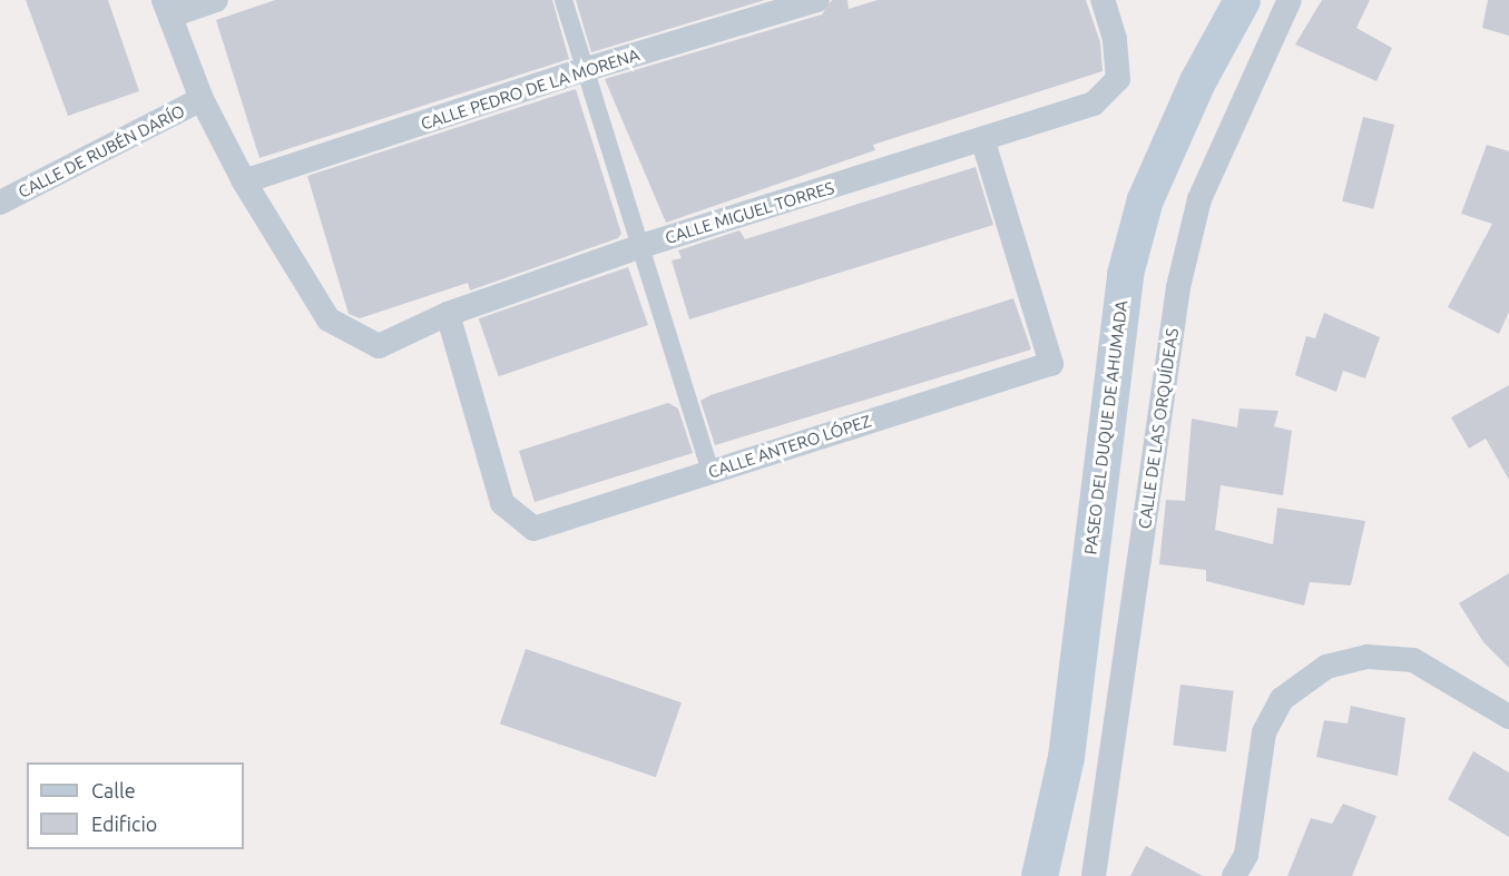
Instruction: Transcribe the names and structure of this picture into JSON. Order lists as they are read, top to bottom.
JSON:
{
  "streets": {
    "main road": ["PASEO DEL DUQUE DE AHUMADA"],
    "street": [
      "CALLE PEDRO DE LA MORENA",
      "CALLE DE RUBÉN DARÍO",
      "CALLE MIGUEL TORRES",
      "CALLE DE LAS ORQUÍDEAS",
      "CALLE ANTERO LÓPEZ"
    ]
  },
  "crossings": [
    ["CALLE PEDRO DE LA MORENA", "CALLE MIGUEL TORRES"],
    ["CALLE MIGUEL TORRES", "CALLE ANTERO LÓPEZ"]
  ],
  "legend": ["Calle", "Edificio"]
}
